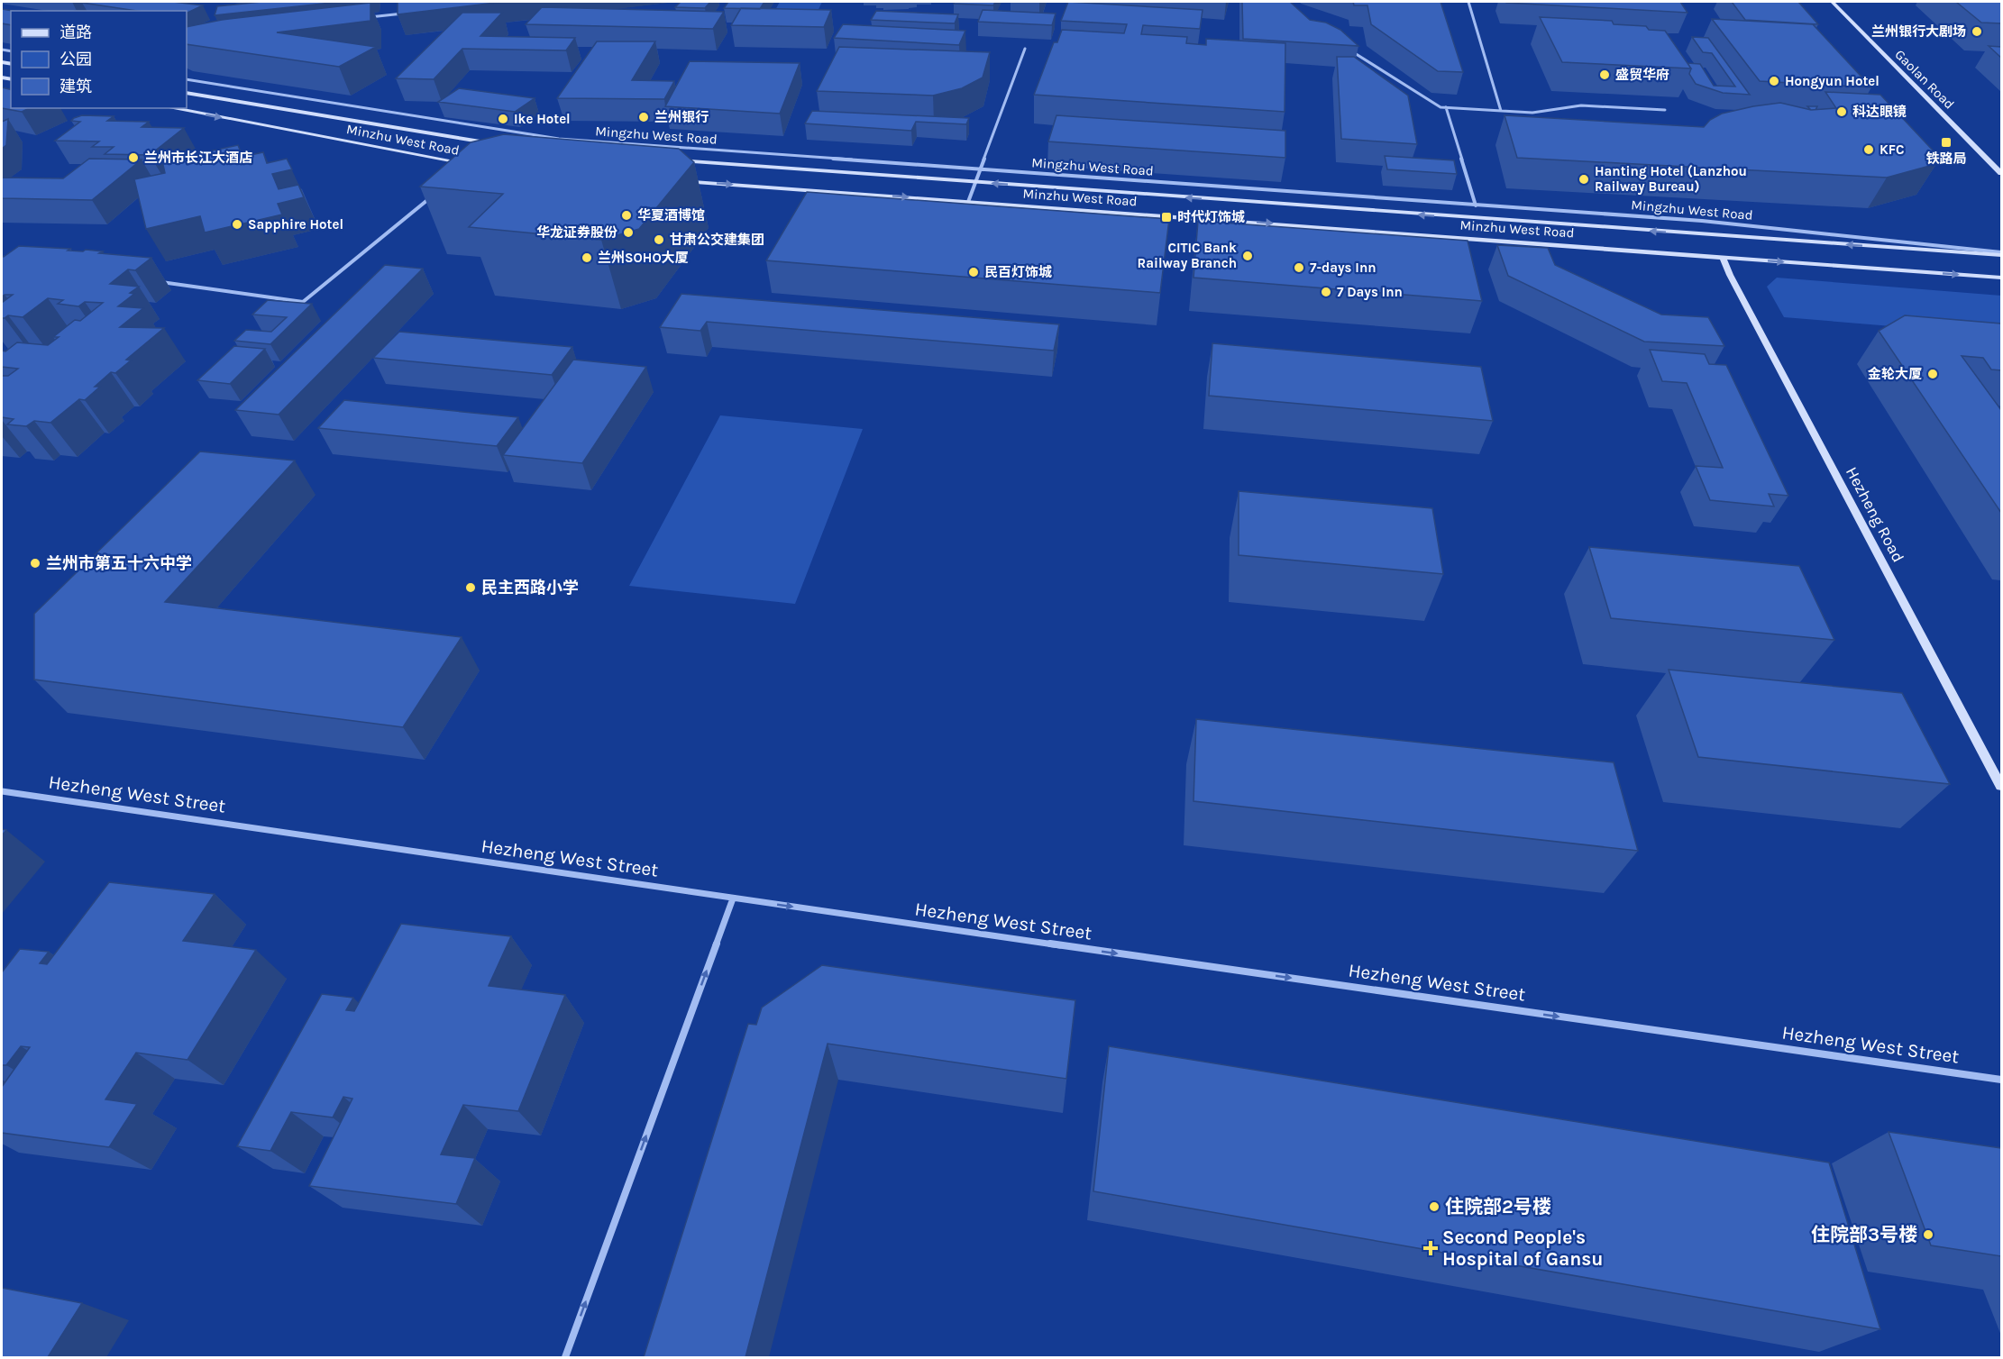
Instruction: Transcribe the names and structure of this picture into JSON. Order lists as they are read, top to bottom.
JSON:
{
  "streets": {
    "main road": ["Gaolan Road", "Minzhu West Road", "Hezheng Road"],
    "street": ["Mingzhu West Road", "Hezheng West Street"]
  },
  "crossings": [
    ["Mingzhu West Road", "Minzhu West Road"],
    ["Minzhu West Road", "Hezheng Road"]
  ],
  "one_way": ["Hezheng West Street"],
  "places": {
    "other": [
      "兰州银行大剧场",
      "盛贸华府",
      "Hongyun Hotel",
      "科达眼镜",
      "兰州银行",
      "Ike Hotel",
      "KFC",
      "兰州市长江大酒店",
      "Hanting Hotel (Lanzhou Railway Bureau)",
      "华夏酒博馆",
      "Sapphire Hotel",
      "华龙证券股份",
      "甘肃公交建集团",
      "CITIC Bank Railway Branch",
      "兰州SOHO大厦",
      "7-days Inn",
      "民百灯饰城",
      "7 Days Inn",
      "金轮大厦",
      "兰州市第五十六中学",
      "民主西路小学",
      "住院部2号楼",
      "住院部3号楼"
    ],
    "transit": ["铁路局", "时代灯饰城"],
    "health": ["Second People's Hospital of Gansu"]
  },
  "legend": ["道路", "公园", "建筑"]
}
